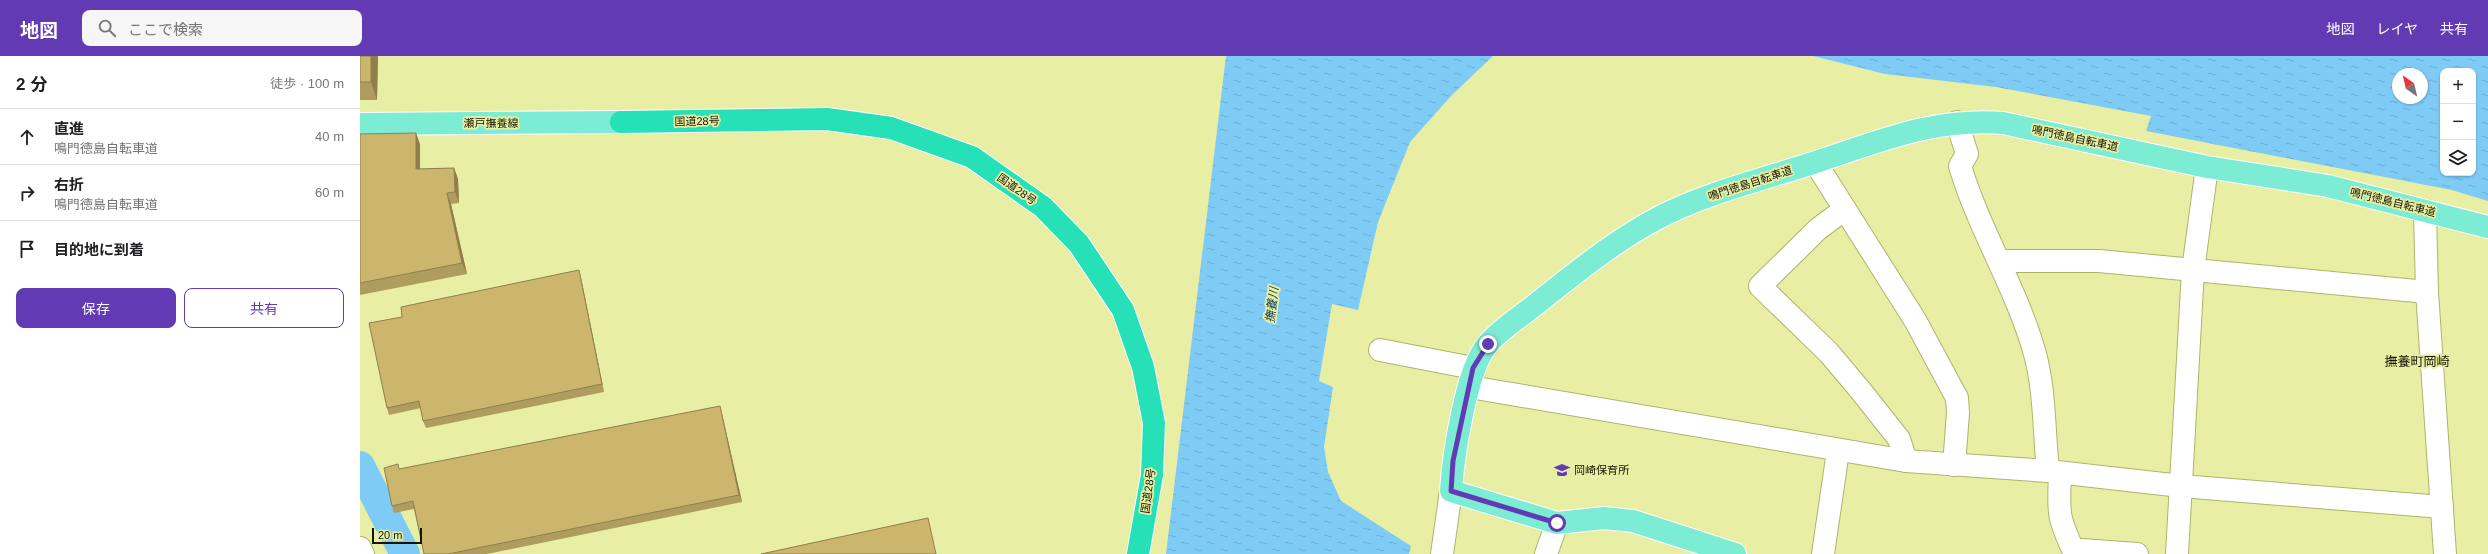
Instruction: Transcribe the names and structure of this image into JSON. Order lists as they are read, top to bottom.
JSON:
{
  "streets": {
    "highway": ["国道28号"],
    "main road": ["瀬戸撫養線", "鳴門徳島自転車道"]
  },
  "crossings": [
    ["国道28号", "瀬戸撫養線"]
  ],
  "districts": ["撫養町岡崎"],
  "water": ["撫養川"],
  "places": {
    "school or university": ["岡崎保育所"]
  },
  "scale_bar": "20 m",
  "north": "top left",
  "page": {
    "header": "地図",
    "search": "ここで検索",
    "nav": ["地図", "レイヤ", "共有"],
    "heading": ["2 分", "徒歩 · 100 m"],
    "map_buttons": ["+", "−"],
    "list": [
      ["直進", "鳴門徳島自転車道", "40 m"],
      ["右折", "鳴門徳島自転車道", "60 m"],
      "目的地に到着"
    ],
    "buttons": ["保存", "共有"],
    "scale": "20 m"
  }
}
